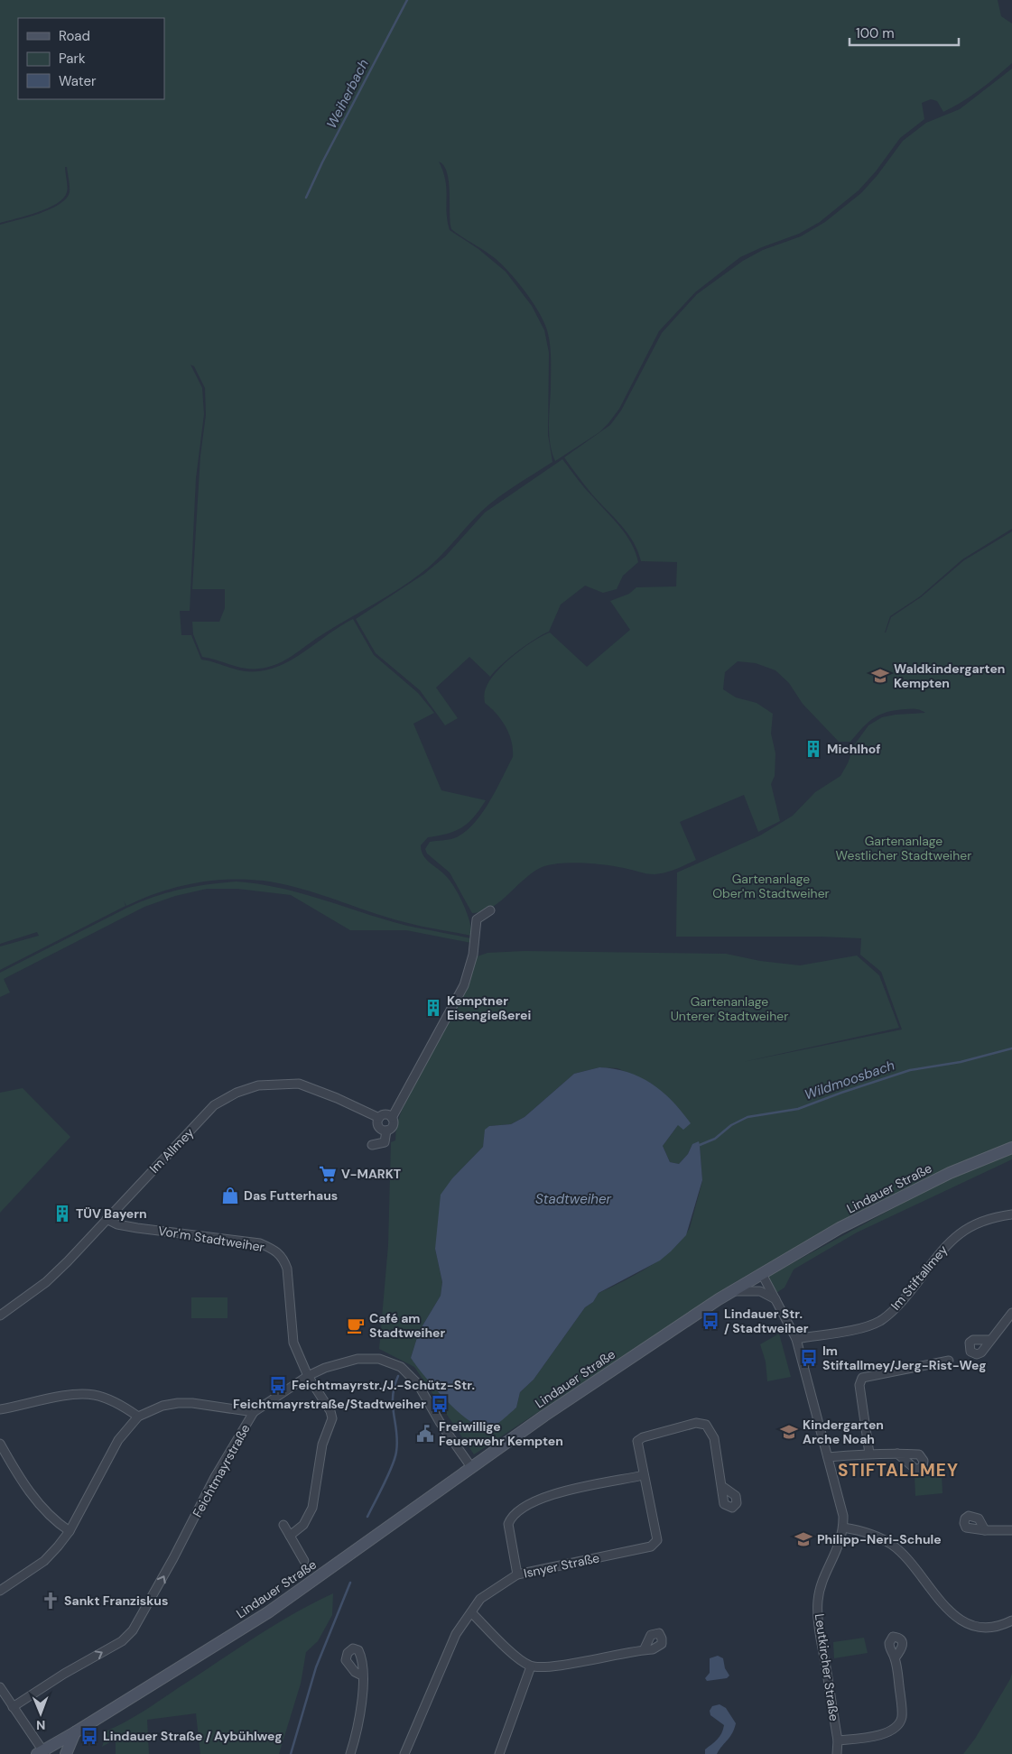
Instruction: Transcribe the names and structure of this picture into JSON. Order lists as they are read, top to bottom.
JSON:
{
  "streets": {
    "main road": ["Lindauer Straße"],
    "street": [
      "Im Allmey",
      "Vor'm Stadtweiher",
      "Im Stiftallmey",
      "Feichtmayrstraße",
      "Isnyer Straße",
      "Leutkircher Straße"
    ]
  },
  "crossings": [
    ["Im Allmey", "Vor'm Stadtweiher"],
    ["Lindauer Straße", "Feichtmayrstraße"],
    ["Lindauer Straße", "Leutkircher Straße"],
    ["Vor'm Stadtweiher", "Feichtmayrstraße"],
    ["Im Stiftallmey", "Leutkircher Straße"]
  ],
  "one_way": ["Feichtmayrstraße"],
  "districts": ["STIFTALLMEY"],
  "water": ["Weiherbach", "Wildmoosbach", "Stadtweiher"],
  "parks": ["Gartenanlage Westlicher Stadtweiher", "Gartenanlage Ober'm Stadtweiher", "Gartenanlage Unterer Stadtweiher"],
  "places": {
    "school or university": ["Waldkindergarten Kempten", "Kindergarten Arche Noah", "Philipp-Neri-Schule"],
    "building": ["Michlhof", "Kemptner Eisengießerei", "TÜV Bayern"],
    "supermarket": ["V-MARKT"],
    "shop": ["Das Futterhaus"],
    "bus stop": [
      "Lindauer Str. / Stadtweiher",
      "Im Stiftallmey/Jerg-Rist-Weg",
      "Feichtmayrstr./J.-Schütz-Str.",
      "Feichtmayrstraße/Stadtweiher",
      "Lindauer Straße / Aybühlweg"
    ],
    "cafe": ["Café am Stadtweiher"],
    "public building": ["Freiwillige Feuerwehr Kempten"],
    "church": ["Sankt Franziskus"]
  },
  "legend": ["Road", "Park", "Water"],
  "scale_bar": "100 m",
  "north": "bottom"
}
